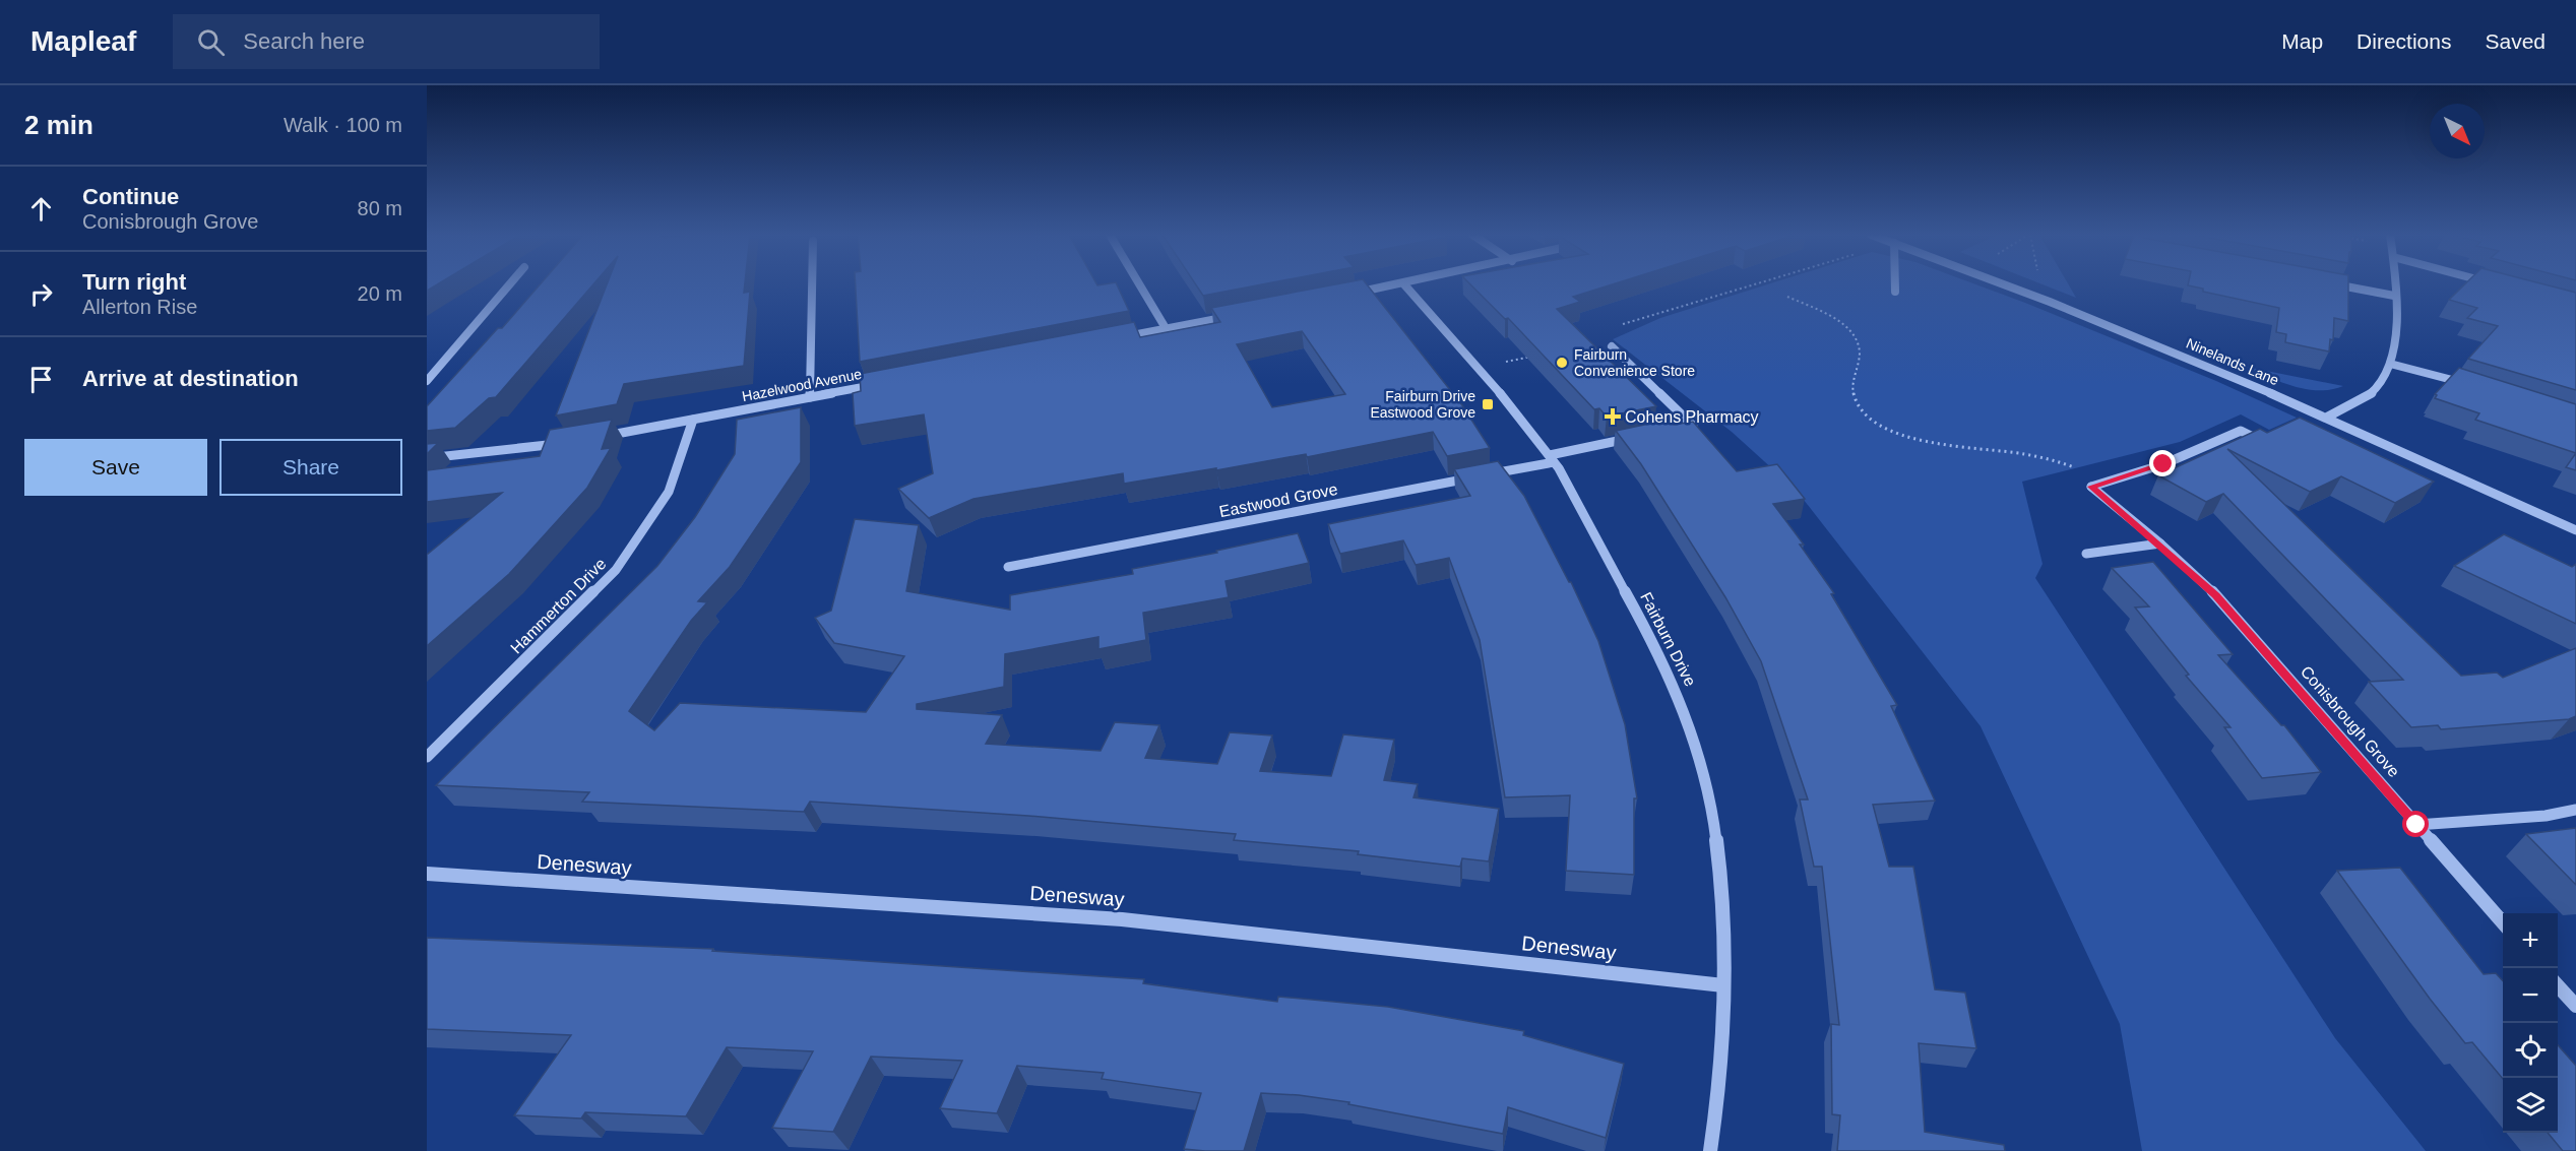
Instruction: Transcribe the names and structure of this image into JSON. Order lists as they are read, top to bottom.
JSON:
{
  "streets": {
    "street": [
      "Ninelands Lane",
      "Hazelwood Avenue",
      "Eastwood Grove",
      "Hammerton Drive",
      "Fairburn Drive",
      "Conisbrough Grove",
      "Denesway"
    ]
  },
  "crossings": [
    ["Hazelwood Avenue", "Hammerton Drive"],
    ["Eastwood Grove", "Fairburn Drive"],
    ["Fairburn Drive", "Denesway"]
  ],
  "places": {
    "other": ["Fairburn Convenience Store"],
    "transit": ["Fairburn Drive Eastwood Grove"],
    "health": ["Cohens Pharmacy"]
  },
  "north": "bottom right",
  "page": {
    "header": "Mapleaf",
    "search": "Search here",
    "nav": ["Map", "Directions", "Saved"],
    "heading": ["2 min", "Walk · 100 m"],
    "list": [
      ["Continue", "Conisbrough Grove", "80 m"],
      ["Turn right", "Allerton Rise", "20 m"],
      "Arrive at destination"
    ],
    "buttons": ["Save", "Share"],
    "map_buttons": ["+", "−"]
  }
}
